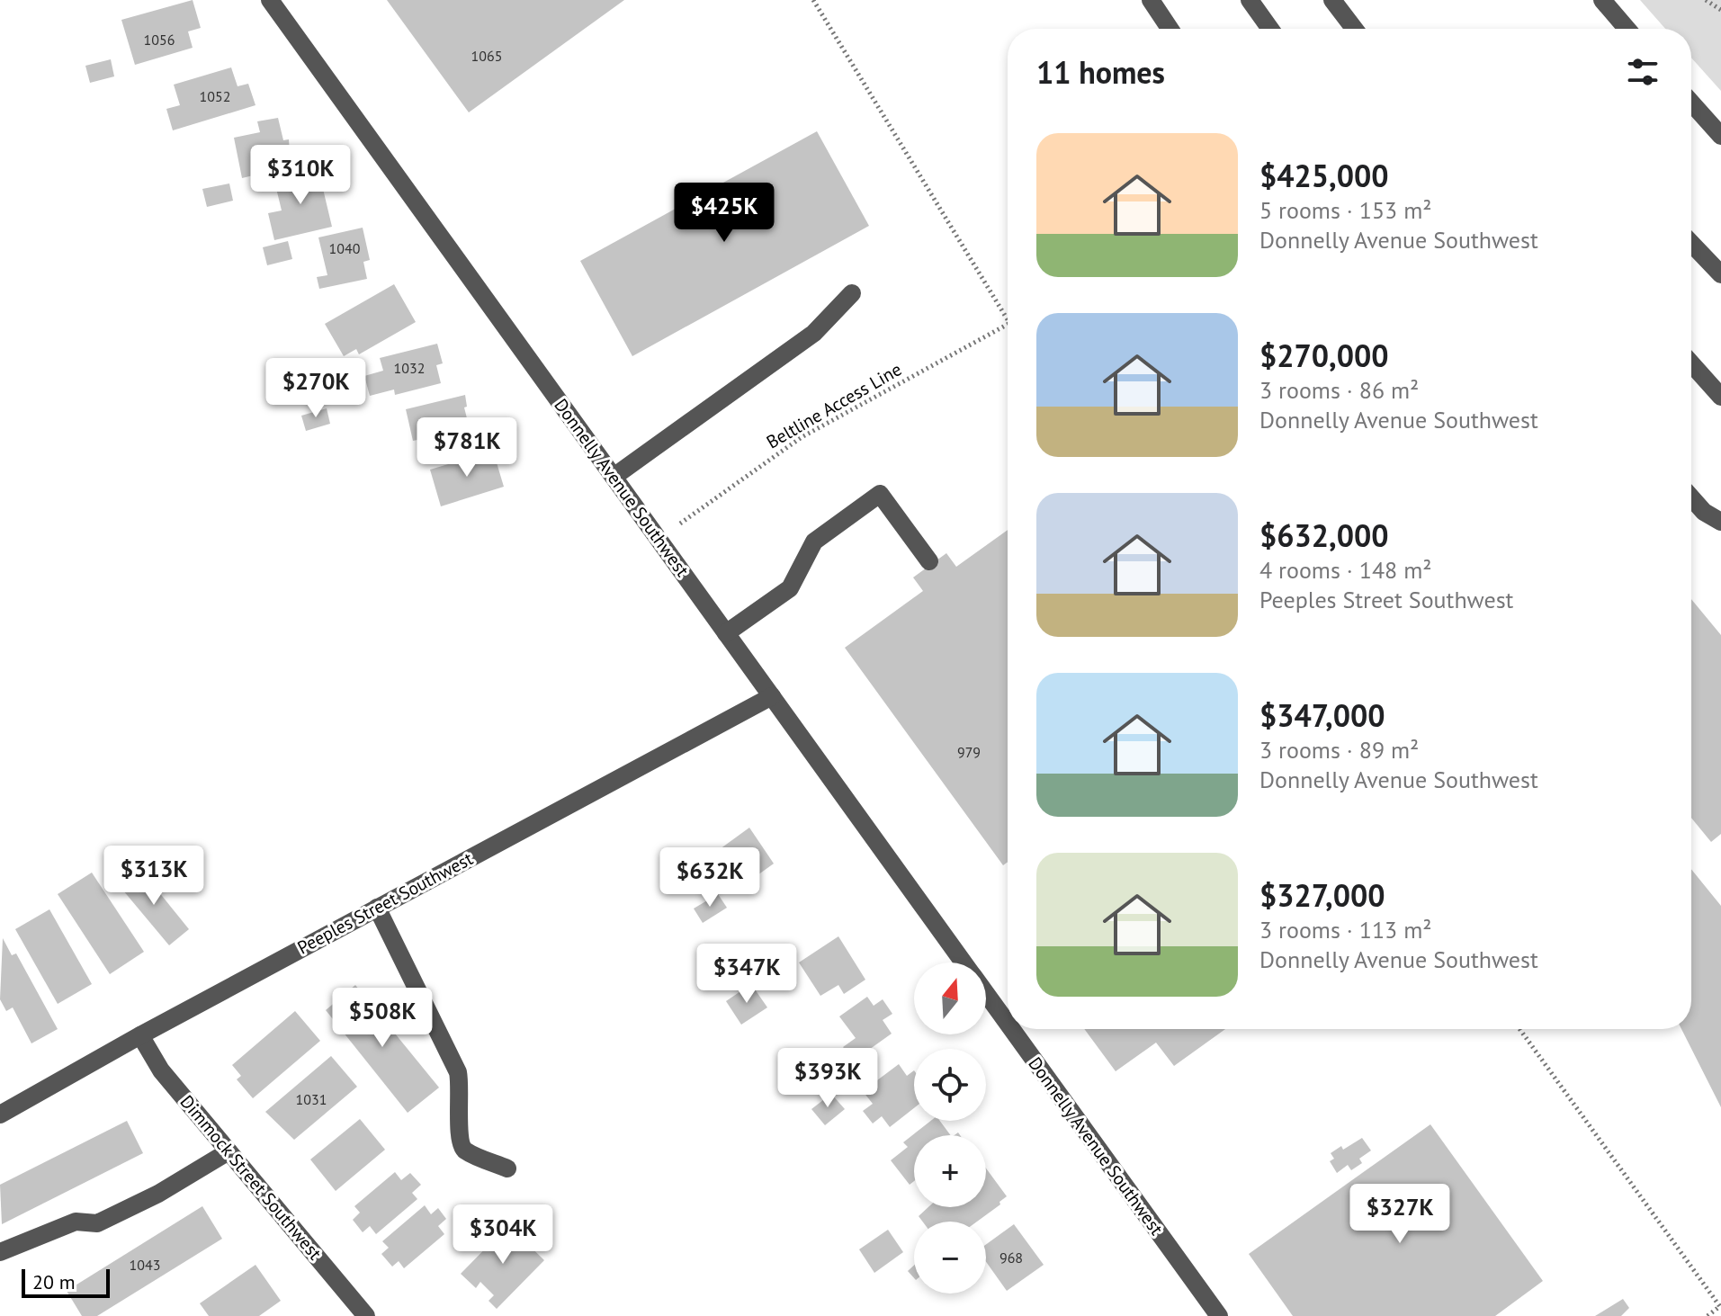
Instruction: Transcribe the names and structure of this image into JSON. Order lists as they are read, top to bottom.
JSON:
{
  "streets": {
    "street": ["Donnelly Avenue Southwest", "Peeples Street Southwest", "Dimmock Street Southwest"],
    "path": ["Beltline Access Line"]
  },
  "crossings": [
    ["Donnelly Avenue Southwest", "Peeples Street Southwest"],
    ["Peeples Street Southwest", "Dimmock Street Southwest"]
  ],
  "house_numbers": [
    "1056",
    "1065",
    "1052",
    "1040",
    "1032",
    "979",
    "1031",
    "968",
    "1043"
  ],
  "scale_bar": "20 m",
  "north": "top",
  "page": {
    "heading": "11 homes",
    "list": [
      {
        "name": "$425,000",
        "note": "5 rooms · 153 m² · Donnelly Avenue Southwest"
      },
      {
        "name": "$270,000",
        "note": "3 rooms · 86 m² · Donnelly Avenue Southwest"
      },
      {
        "name": "$632,000",
        "note": "4 rooms · 148 m² · Peeples Street Southwest"
      },
      {
        "name": "$347,000",
        "note": "3 rooms · 89 m² · Donnelly Avenue Southwest"
      },
      {
        "name": "$327,000",
        "note": "3 rooms · 113 m² · Donnelly Avenue Southwest"
      }
    ],
    "price": [
      "$310K",
      "$425K",
      "$270K",
      "$781K",
      "$313K",
      "$632K",
      "$347K",
      "$508K",
      "$393K",
      "$327K",
      "$304K"
    ],
    "map_buttons": ["+", "−"],
    "scale": "20 m"
  }
}
